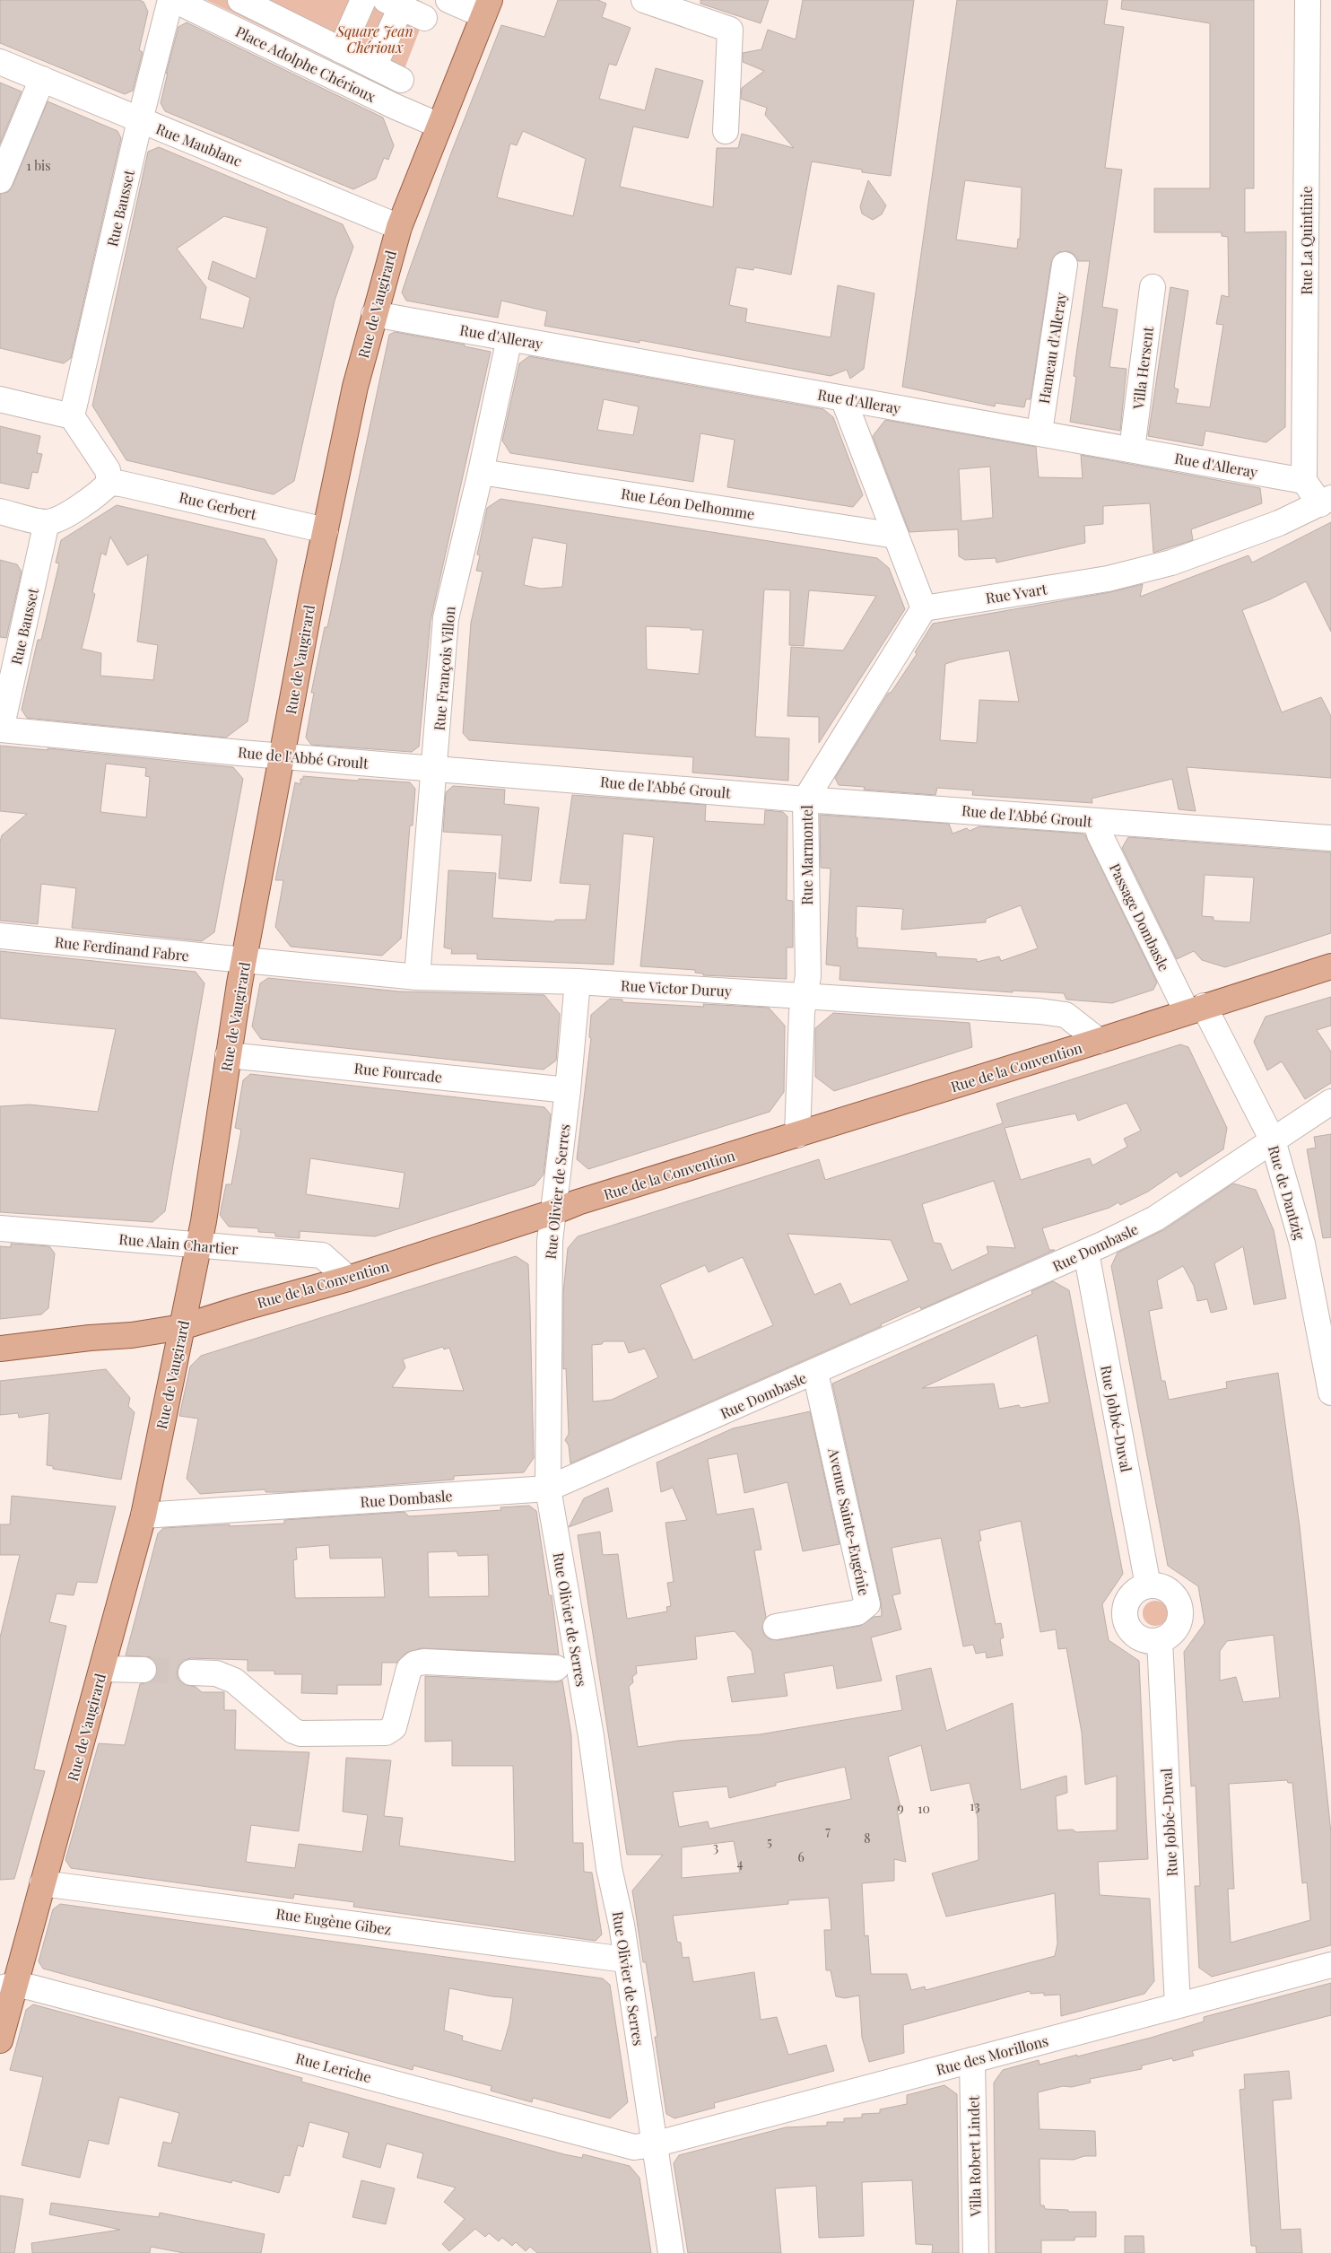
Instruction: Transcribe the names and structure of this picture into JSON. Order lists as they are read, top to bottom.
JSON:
{
  "streets": {
    "main road": ["Rue de Vaugirard", "Rue de la Convention"],
    "street": [
      "Place Adolphe Chérioux",
      "Rue Maublanc",
      "Rue Bausset",
      "Rue La Quintinie",
      "Rue d'Alleray",
      "Hameau d'Alleray",
      "Villa Hersent",
      "Rue Léon Delhomme",
      "Rue Gerbert",
      "Rue Yvart",
      "Rue François Villon",
      "Rue de l'Abbé Groult",
      "Rue Marmontel",
      "Passage Dombasle",
      "Rue Ferdinand Fabre",
      "Rue Victor Duruy",
      "Rue Fourcade",
      "Rue Olivier de Serres",
      "Rue de Dantzig",
      "Rue Alain Chartier",
      "Rue Dombasle",
      "Rue Jobbé-Duval",
      "Avenue Sainte-Eugénie",
      "Rue Eugène Gibez",
      "Rue des Morillons",
      "Rue Leriche",
      "Villa Robert Lindet"
    ]
  },
  "crossings": [
    ["Place Adolphe Chérioux", "Rue de Vaugirard"],
    ["Rue Maublanc", "Rue Bausset"],
    ["Rue Maublanc", "Rue de Vaugirard"],
    ["Rue Bausset", "Rue de l'Abbé Groult"],
    ["Rue La Quintinie", "Rue d'Alleray"],
    ["Rue de Vaugirard", "Rue d'Alleray"],
    ["Rue de Vaugirard", "Rue Gerbert"],
    ["Rue de Vaugirard", "Rue de l'Abbé Groult"],
    ["Rue de Vaugirard", "Rue Ferdinand Fabre"],
    ["Rue de Vaugirard", "Rue Victor Duruy"],
    ["Rue de Vaugirard", "Rue de la Convention"],
    ["Rue de Vaugirard", "Rue Fourcade"],
    ["Rue de Vaugirard", "Rue Alain Chartier"],
    ["Rue de Vaugirard", "Rue Dombasle"],
    ["Rue de Vaugirard", "Rue Eugène Gibez"],
    ["Rue de Vaugirard", "Rue Leriche"],
    ["Rue d'Alleray", "Hameau d'Alleray"],
    ["Rue d'Alleray", "Villa Hersent"],
    ["Rue d'Alleray", "Rue François Villon"],
    ["Rue Léon Delhomme", "Rue François Villon"],
    ["Rue Yvart", "Rue Marmontel"],
    ["Rue François Villon", "Rue de l'Abbé Groult"],
    ["Rue François Villon", "Rue Victor Duruy"],
    ["Rue de l'Abbé Groult", "Rue Marmontel"],
    ["Rue de l'Abbé Groult", "Passage Dombasle"],
    ["Rue Marmontel", "Rue Victor Duruy"],
    ["Rue Marmontel", "Rue de la Convention"],
    ["Passage Dombasle", "Rue de la Convention"],
    ["Passage Dombasle", "Rue de Dantzig"],
    ["Rue Ferdinand Fabre", "Rue Victor Duruy"],
    ["Rue Victor Duruy", "Rue de la Convention"],
    ["Rue Victor Duruy", "Rue Olivier de Serres"],
    ["Rue de la Convention", "Rue Olivier de Serres"],
    ["Rue de la Convention", "Rue de Dantzig"],
    ["Rue de la Convention", "Rue Alain Chartier"],
    ["Rue Fourcade", "Rue Olivier de Serres"],
    ["Rue Olivier de Serres", "Rue Dombasle"],
    ["Rue Olivier de Serres", "Rue Eugène Gibez"],
    ["Rue Olivier de Serres", "Rue des Morillons"],
    ["Rue Olivier de Serres", "Rue Leriche"],
    ["Rue de Dantzig", "Rue Dombasle"],
    ["Rue Dombasle", "Rue Jobbé-Duval"],
    ["Rue Dombasle", "Avenue Sainte-Eugénie"],
    ["Rue Jobbé-Duval", "Rue des Morillons"],
    ["Rue des Morillons", "Rue Leriche"],
    ["Rue des Morillons", "Villa Robert Lindet"]
  ],
  "parks": ["Square Jean Chérioux"],
  "house_numbers": [
    "1 bis",
    "13",
    "9",
    "10",
    "7",
    "8",
    "5",
    "3",
    "6",
    "4"
  ]
}
